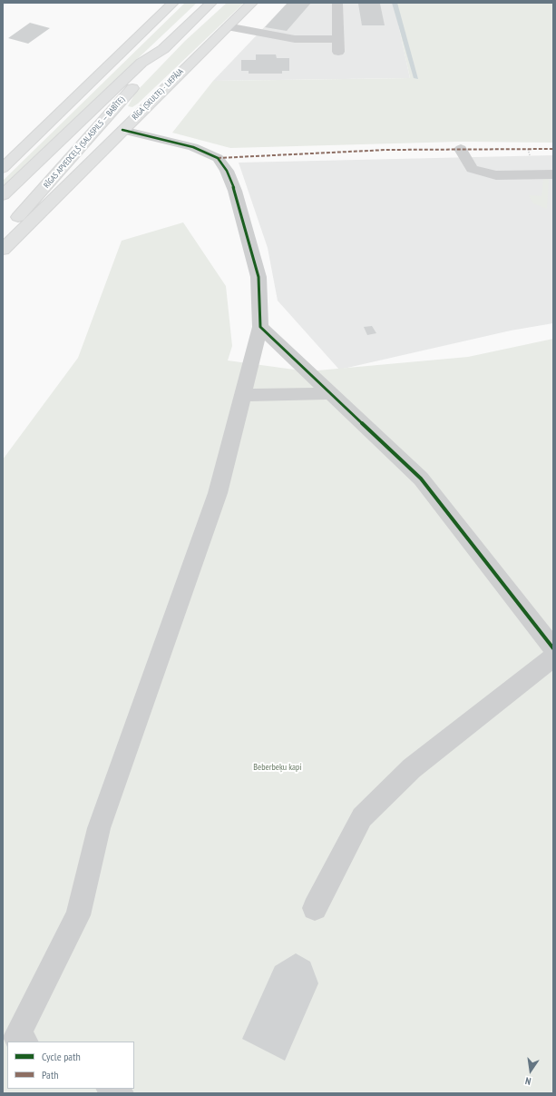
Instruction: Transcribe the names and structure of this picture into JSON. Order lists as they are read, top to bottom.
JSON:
{
  "streets": {
    "highway": ["RĪGA (SKULTE) - LIEPĀJA", "RĪGAS APVEDCEĻŠ (SALASPILS — BABĪTE)"]
  },
  "parks": ["Beberbeķu kapi"],
  "legend": ["Cycle path", "Path"],
  "north": "bottom"
}
